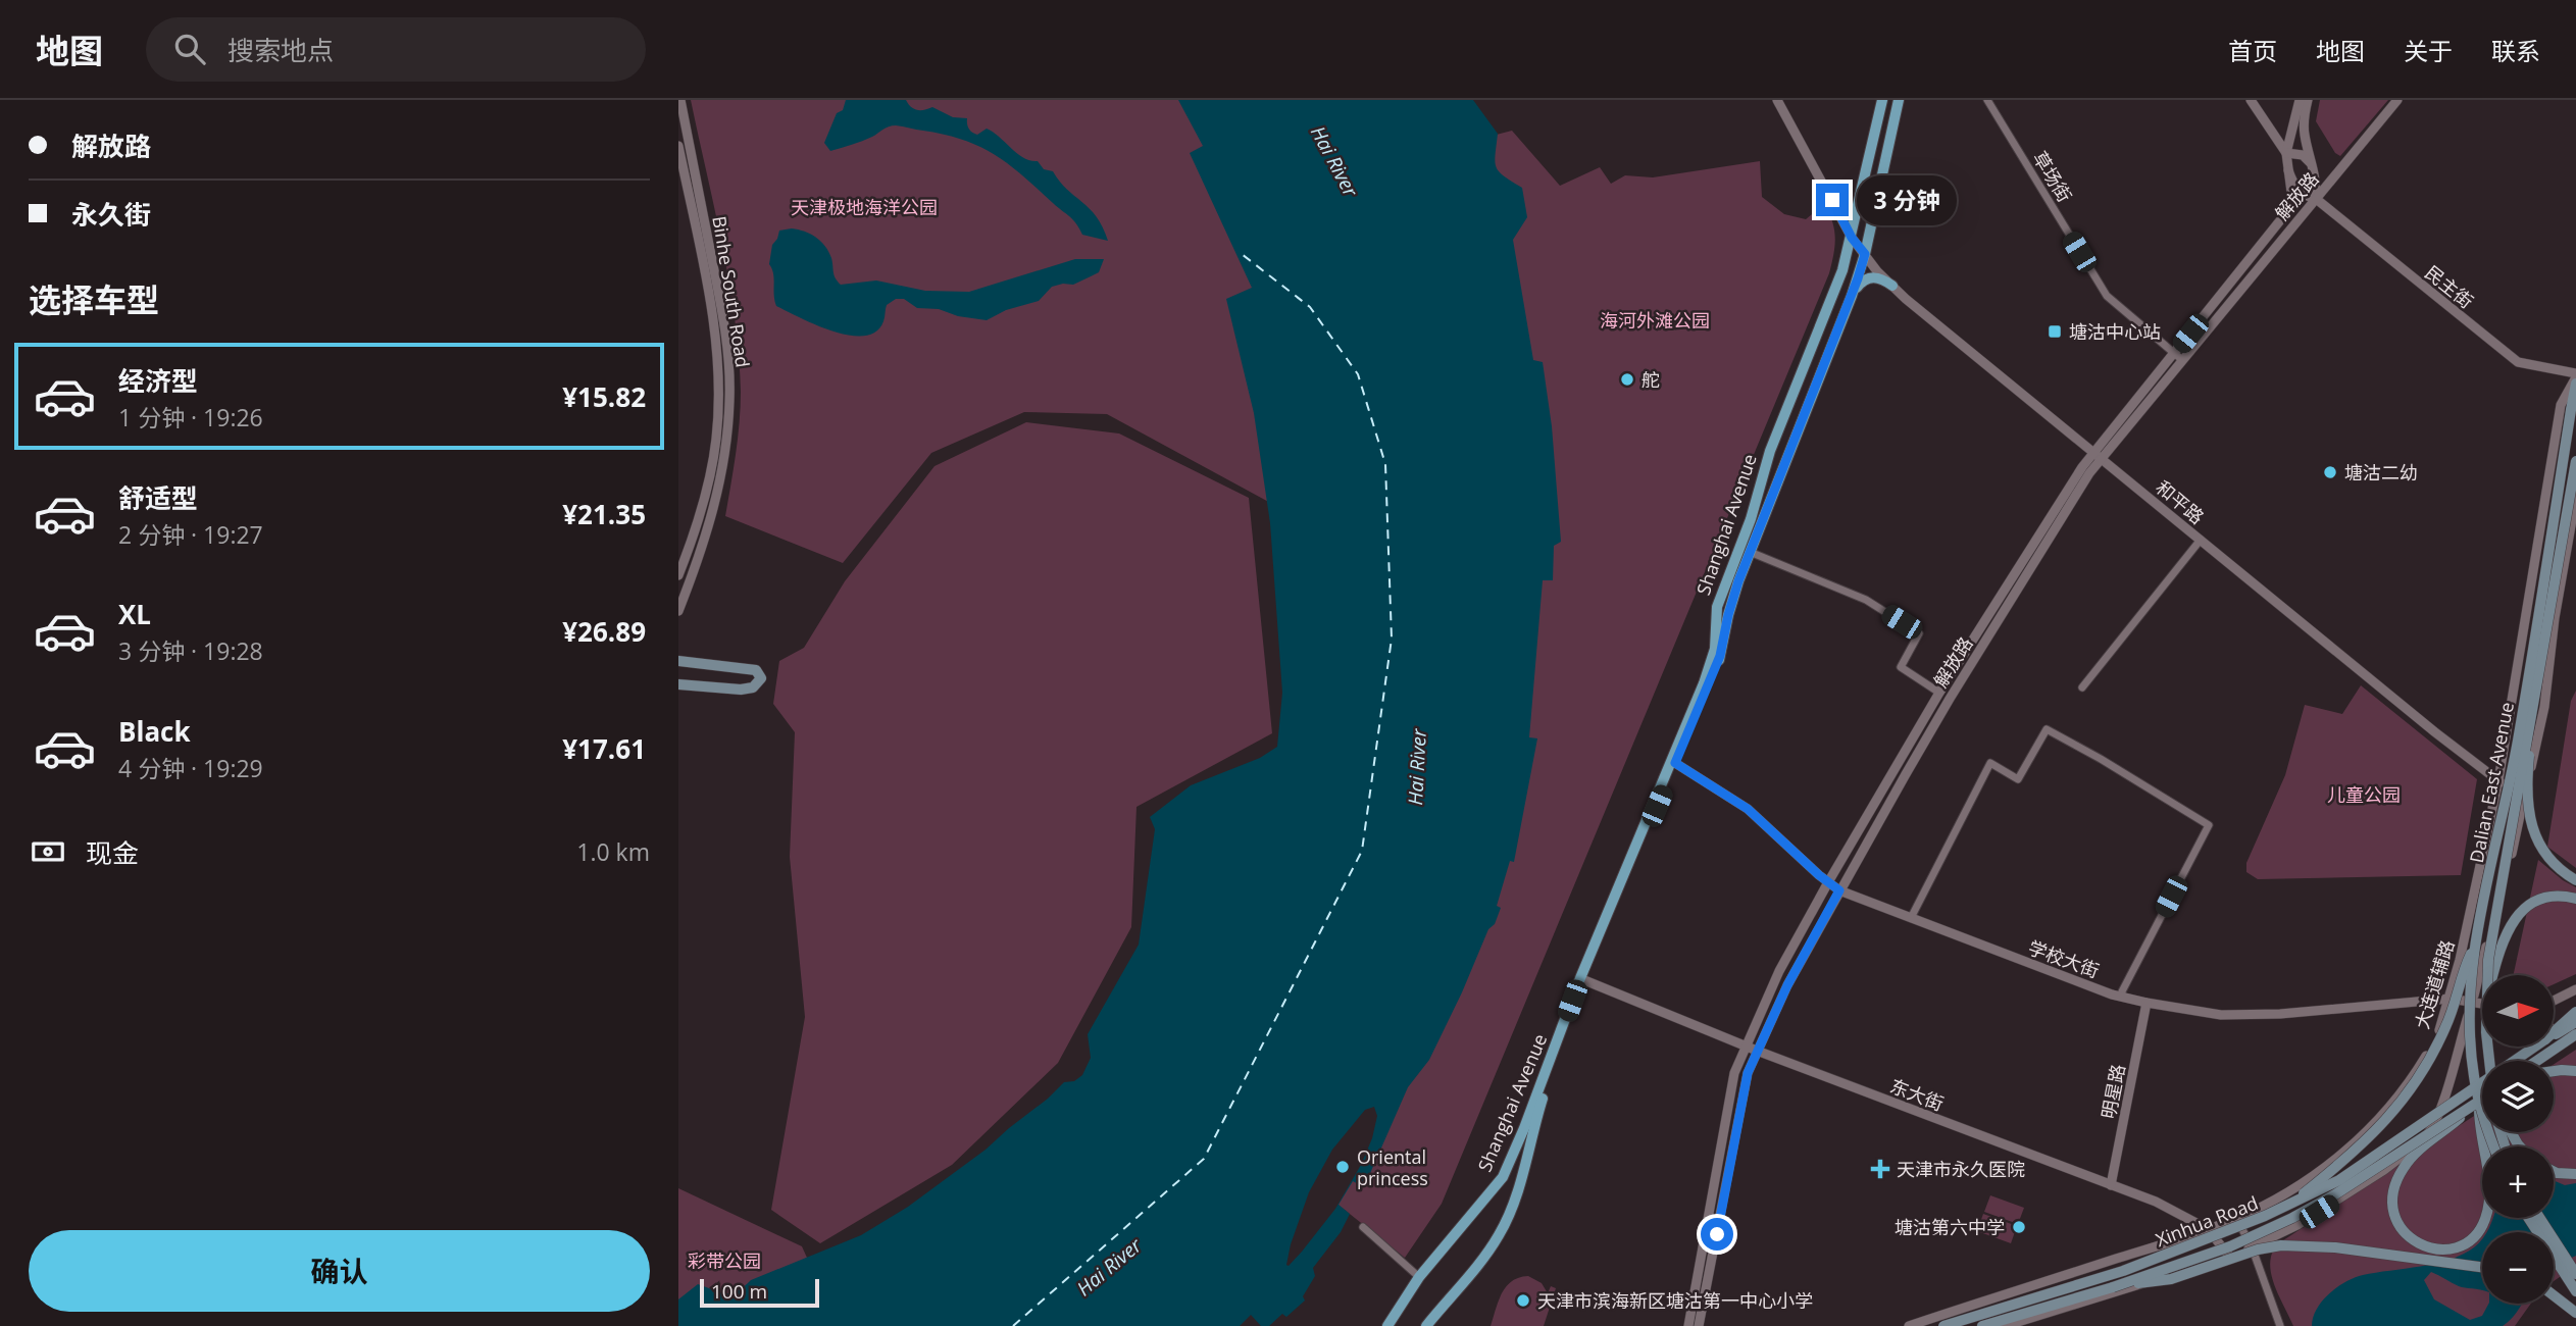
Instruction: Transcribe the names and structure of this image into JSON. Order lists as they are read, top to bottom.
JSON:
{
  "streets": {
    "main road": ["Shanghai Avenue", "Dalian East Avenue", "Xinhua Road"],
    "street": [
      "草场街",
      "解放路",
      "民主街",
      "Binhe South Road",
      "和平路",
      "学校大街",
      "大连道辅路",
      "明星路",
      "东大街"
    ]
  },
  "crossings": [
    ["草场街", "解放路"],
    ["解放路", "民主街"],
    ["解放路", "和平路"],
    ["解放路", "学校大街"],
    ["解放路", "东大街"],
    ["民主街", "大连道辅路"],
    ["和平路", "大连道辅路"],
    ["Shanghai Avenue", "学校大街"],
    ["Shanghai Avenue", "东大街"],
    ["Dalian East Avenue", "Xinhua Road"],
    ["学校大街", "大连道辅路"],
    ["学校大街", "明星路"],
    ["大连道辅路", "东大街"],
    ["明星路", "东大街"]
  ],
  "water": ["Hai River"],
  "parks": [
    "天津极地海洋公园",
    "海河外滩公园",
    "儿童公园",
    "彩带公园"
  ],
  "places": {
    "transit": ["塘沽中心站"],
    "other": [
      "舵",
      "塘沽二幼",
      "Oriental princess",
      "塘沽第六中学",
      "天津市滨海新区塘沽第一中心小学"
    ],
    "health": ["天津市永久医院"]
  },
  "scale_bar": "100 m",
  "north": "right",
  "page": {
    "header": "地图",
    "search": "搜索地点",
    "nav": [
      "首页",
      "地图",
      "关于",
      "联系"
    ],
    "banner": ["解放路", "永久街"],
    "bubble": "3 分钟",
    "heading": "选择车型",
    "list": [
      {
        "name": "经济型",
        "note": "1 分钟 · 19:26",
        "value": "¥15.82"
      },
      {
        "name": "舒适型",
        "note": "2 分钟 · 19:27",
        "value": "¥21.35"
      },
      {
        "name": "XL",
        "note": "3 分钟 · 19:28",
        "value": "¥26.89"
      },
      {
        "name": "Black",
        "note": "4 分钟 · 19:29",
        "value": "¥17.61"
      }
    ],
    "pay": ["现金", "1.0 km"],
    "map_buttons": ["+", "−"],
    "buttons": "确认",
    "scale": "100 m"
  }
}
